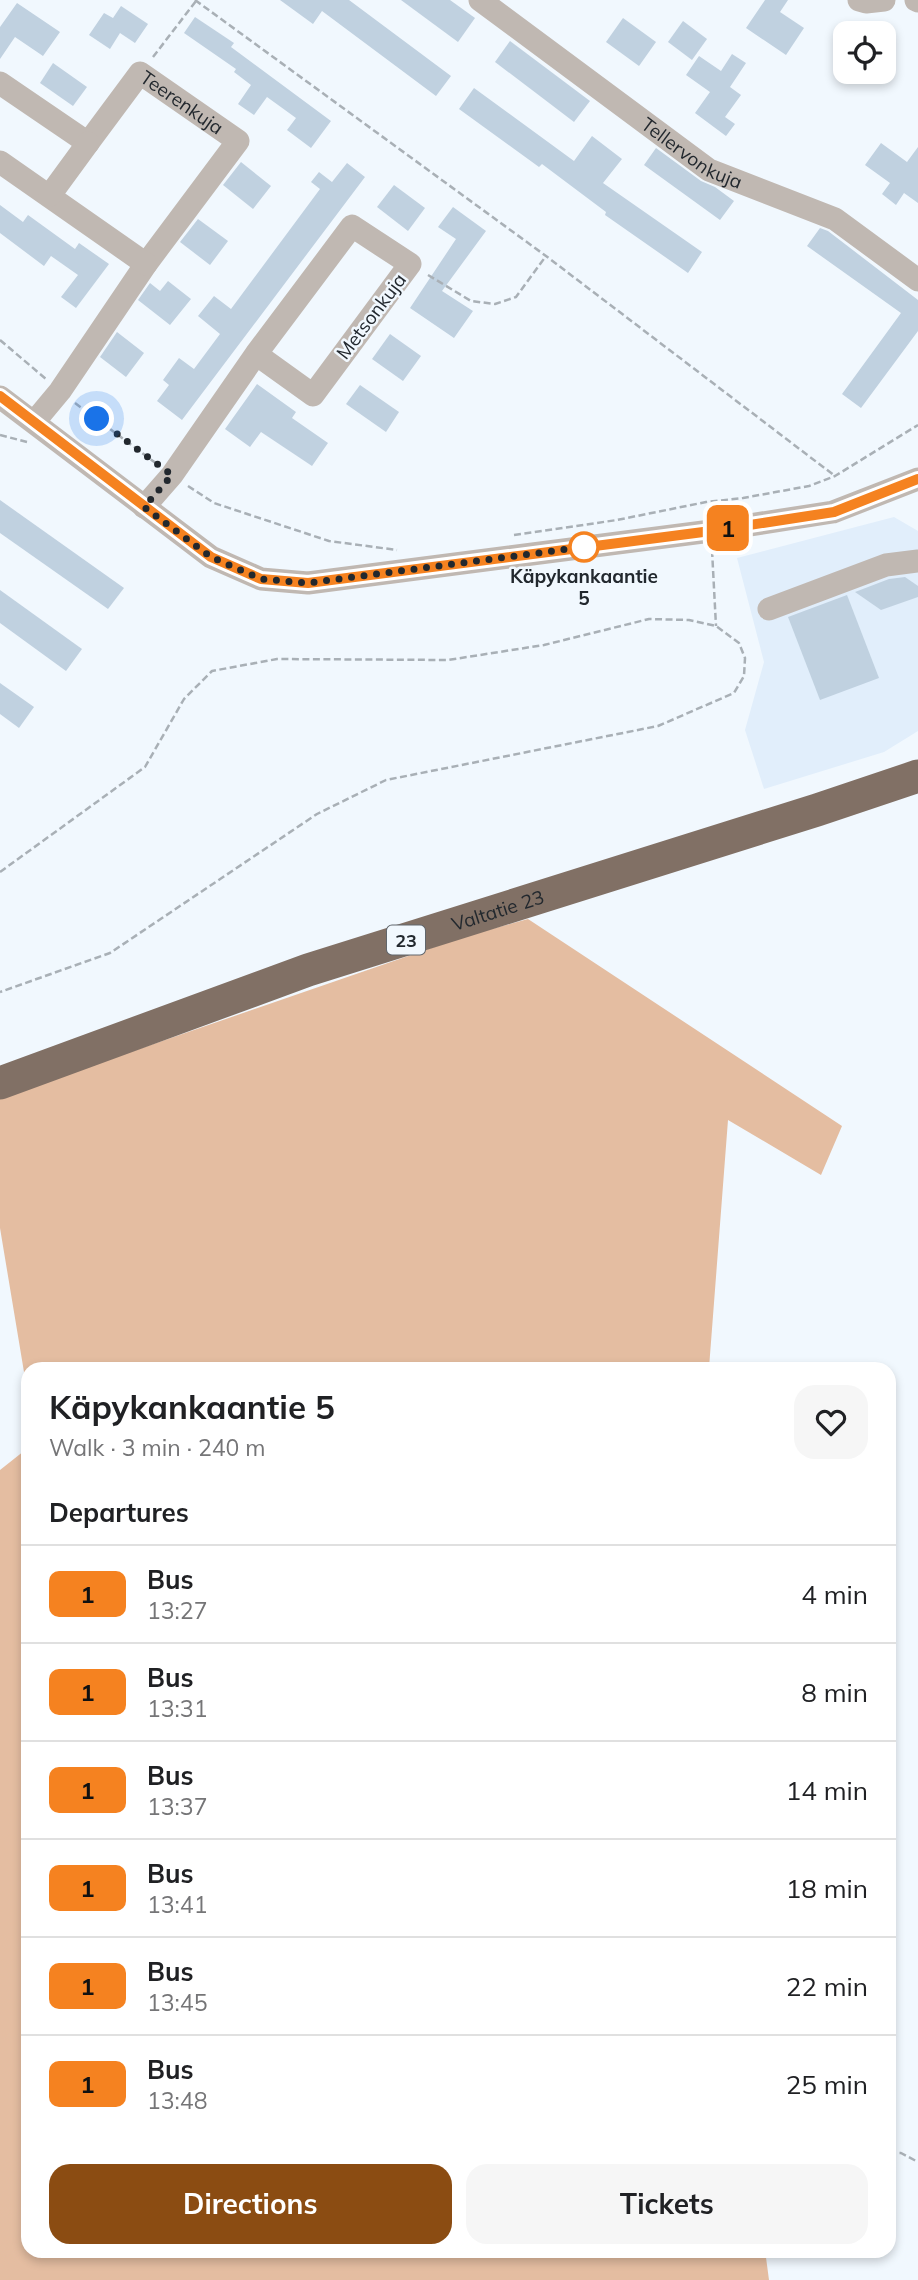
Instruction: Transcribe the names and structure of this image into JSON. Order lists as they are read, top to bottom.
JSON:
{
  "streets": {
    "highway": ["Valtatie 23", "23"],
    "street": ["Teerenkuja", "Tellervonkuja", "Metsonkuja"]
  },
  "places": ["Käpykankaantie 5"],
  "lines": ["bus line 1"],
  "page": {
    "on_map": "1",
    "heading": [
      ["Käpykankaantie 5", "Walk · 3 min · 240 m"],
      "Departures"
    ],
    "list": [
      {
        "mark": "1",
        "name": "Bus",
        "note": "13:27",
        "value": "4 min"
      },
      {
        "mark": "1",
        "name": "Bus",
        "note": "13:31",
        "value": "8 min"
      },
      {
        "mark": "1",
        "name": "Bus",
        "note": "13:37",
        "value": "14 min"
      },
      {
        "mark": "1",
        "name": "Bus",
        "note": "13:41",
        "value": "18 min"
      },
      {
        "mark": "1",
        "name": "Bus",
        "note": "13:45",
        "value": "22 min"
      },
      {
        "mark": "1",
        "name": "Bus",
        "note": "13:48",
        "value": "25 min"
      }
    ],
    "buttons": ["Directions", "Tickets"]
  }
}
